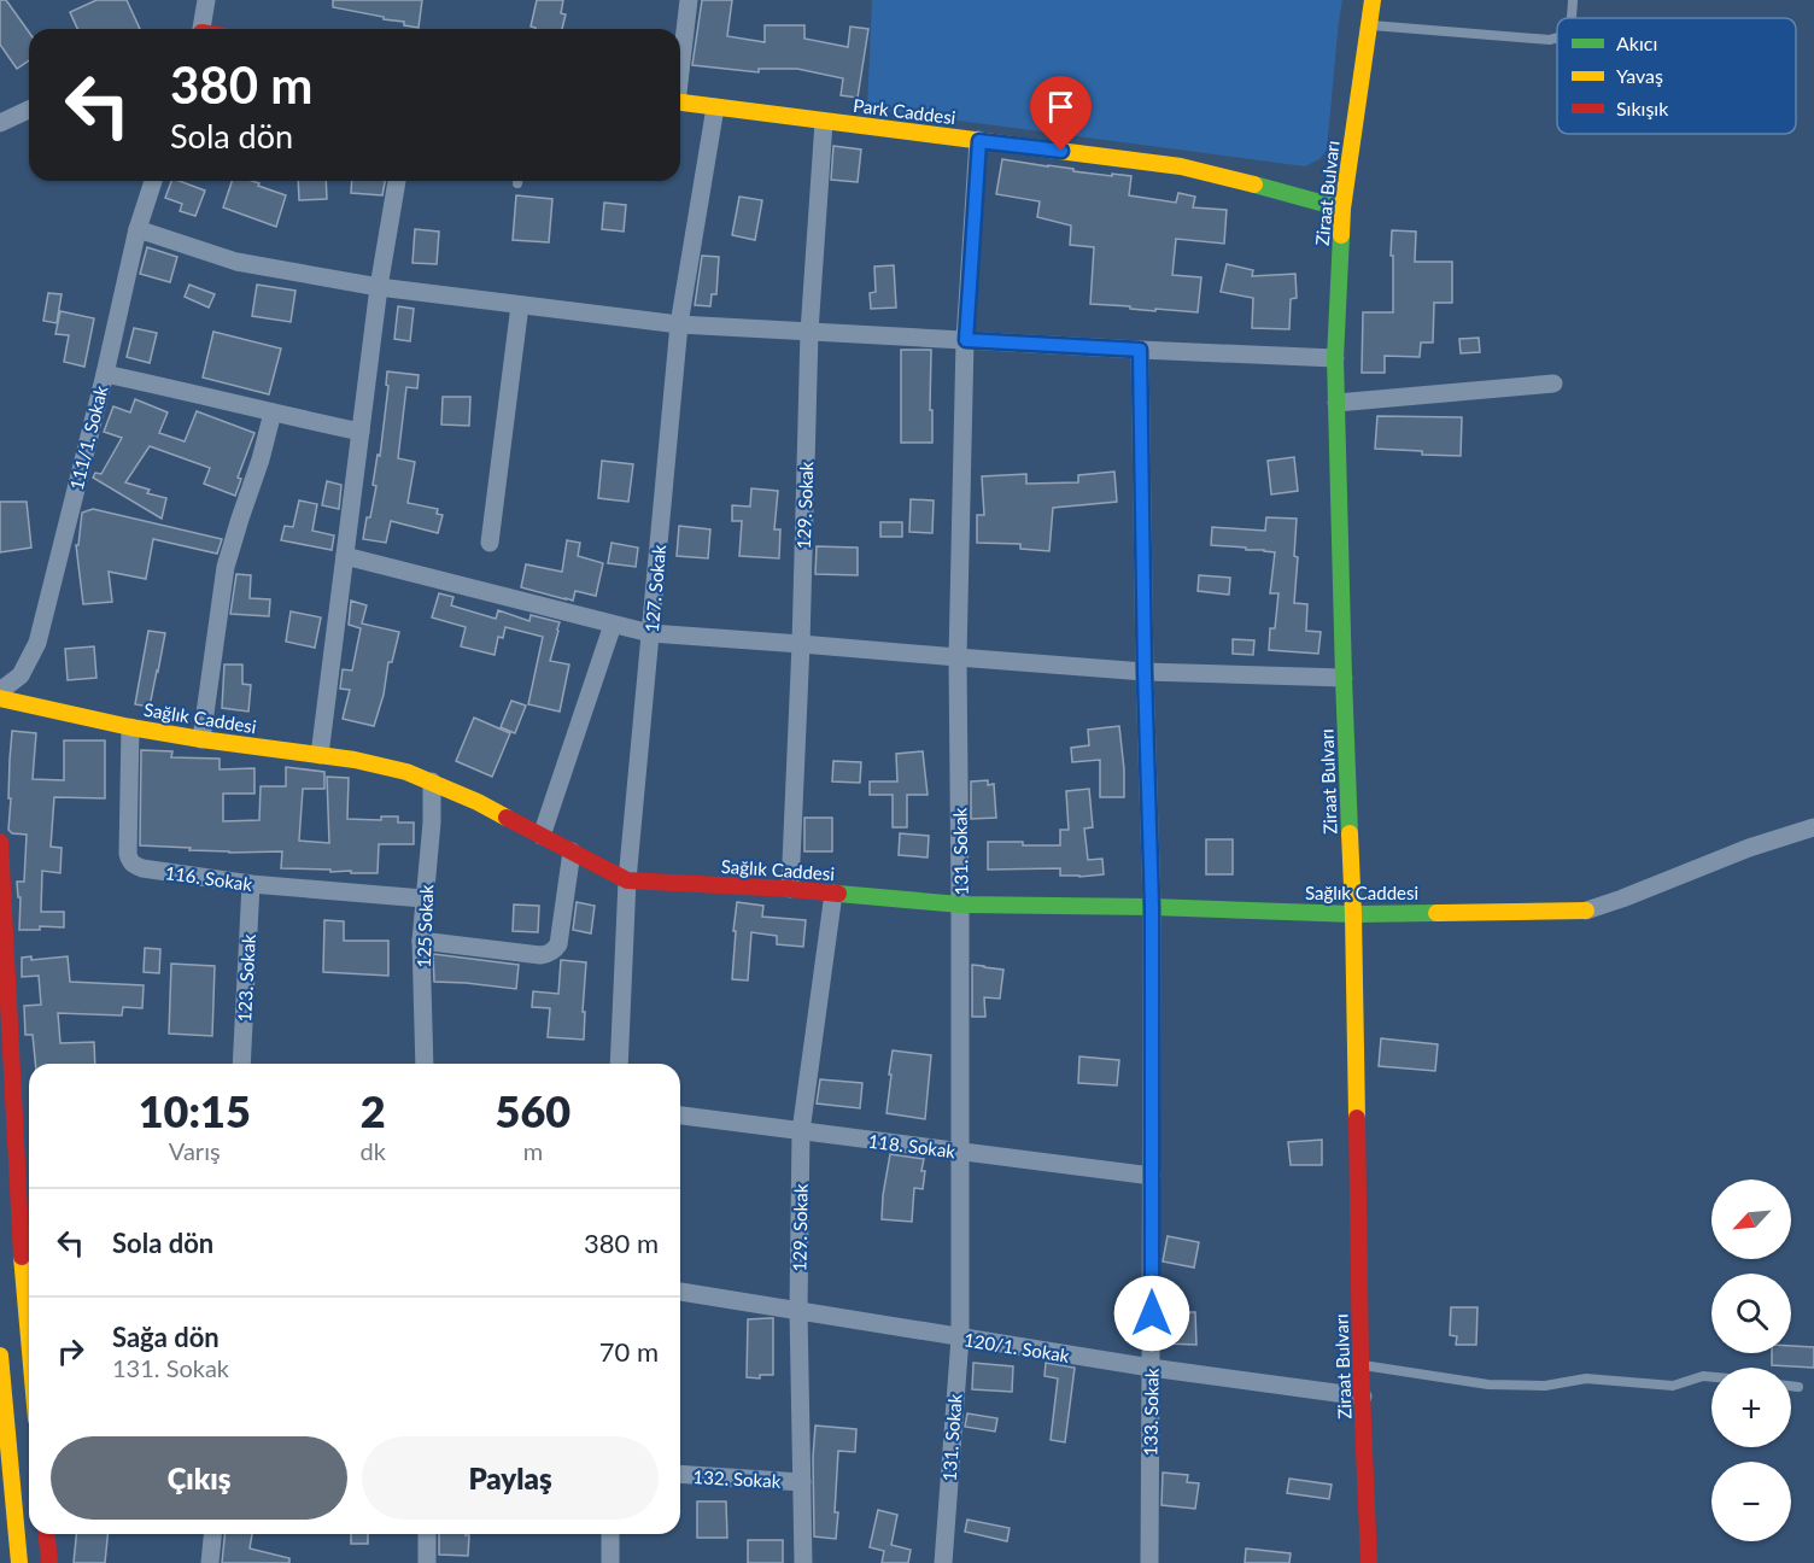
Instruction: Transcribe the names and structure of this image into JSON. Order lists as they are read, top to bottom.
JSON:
{
  "streets": {
    "street": [
      "Park Caddesi",
      "Ziraat Bulvarı",
      "111/1. Sokak",
      "129. Sokak",
      "127. Sokak",
      "Sağlık Caddesi",
      "131. Sokak",
      "116. Sokak",
      "125 Sokak",
      "123. Sokak",
      "118. Sokak",
      "120/1. Sokak",
      "133. Sokak",
      "132. Sokak"
    ]
  },
  "crossings": [
    ["Park Caddesi", "Ziraat Bulvarı"],
    ["Park Caddesi", "129. Sokak"],
    ["Park Caddesi", "127. Sokak"],
    ["Park Caddesi", "131. Sokak"],
    ["Ziraat Bulvarı", "Sağlık Caddesi"],
    ["Ziraat Bulvarı", "120/1. Sokak"],
    ["129. Sokak", "Sağlık Caddesi"],
    ["129. Sokak", "118. Sokak"],
    ["129. Sokak", "120/1. Sokak"],
    ["129. Sokak", "132. Sokak"],
    ["127. Sokak", "Sağlık Caddesi"],
    ["Sağlık Caddesi", "131. Sokak"],
    ["Sağlık Caddesi", "116. Sokak"],
    ["Sağlık Caddesi", "125 Sokak"],
    ["Sağlık Caddesi", "133. Sokak"],
    ["131. Sokak", "118. Sokak"],
    ["131. Sokak", "120/1. Sokak"],
    ["116. Sokak", "125 Sokak"],
    ["116. Sokak", "123. Sokak"],
    ["118. Sokak", "133. Sokak"],
    ["120/1. Sokak", "133. Sokak"]
  ],
  "legend": ["Akıcı", "Yavaş", "Sıkışık"],
  "north": "bottom left",
  "page": {
    "turn": ["380 m", "Sola dön"],
    "eta": [
      "10:15",
      "Varış",
      "2",
      "dk",
      "560",
      "m"
    ],
    "map_buttons": ["+", "−"],
    "list": [
      {
        "name": "Sola dön",
        "value": "380 m"
      },
      {
        "name": "Sağa dön",
        "note": "131. Sokak",
        "value": "70 m"
      }
    ],
    "buttons": ["Çıkış", "Paylaş"]
  }
}
